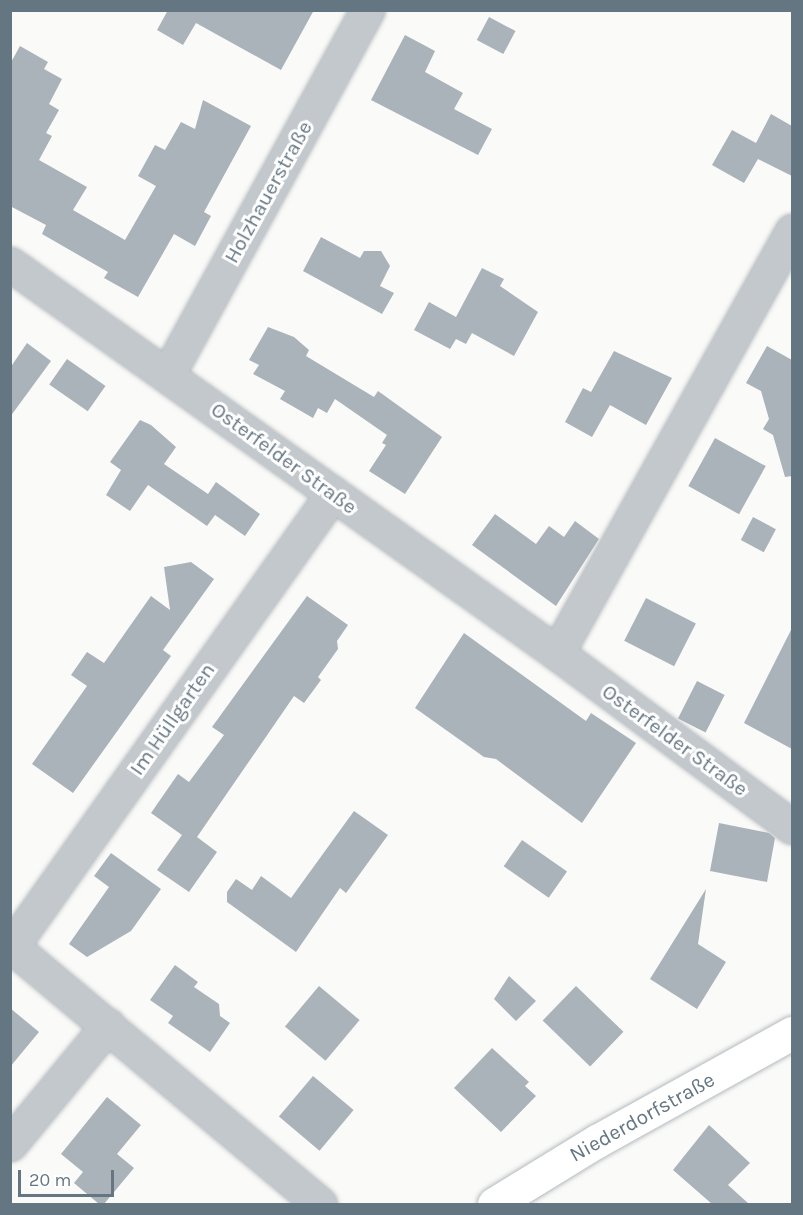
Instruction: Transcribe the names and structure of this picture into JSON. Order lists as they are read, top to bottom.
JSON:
{
  "streets": {
    "main road": ["Niederdorfstraße"],
    "street": ["Holzhauerstraße", "Osterfelder Straße", "Im Hüllgarten"]
  },
  "crossings": [
    ["Holzhauerstraße", "Osterfelder Straße"],
    ["Osterfelder Straße", "Im Hüllgarten"]
  ],
  "scale_bar": "20 m"
}
